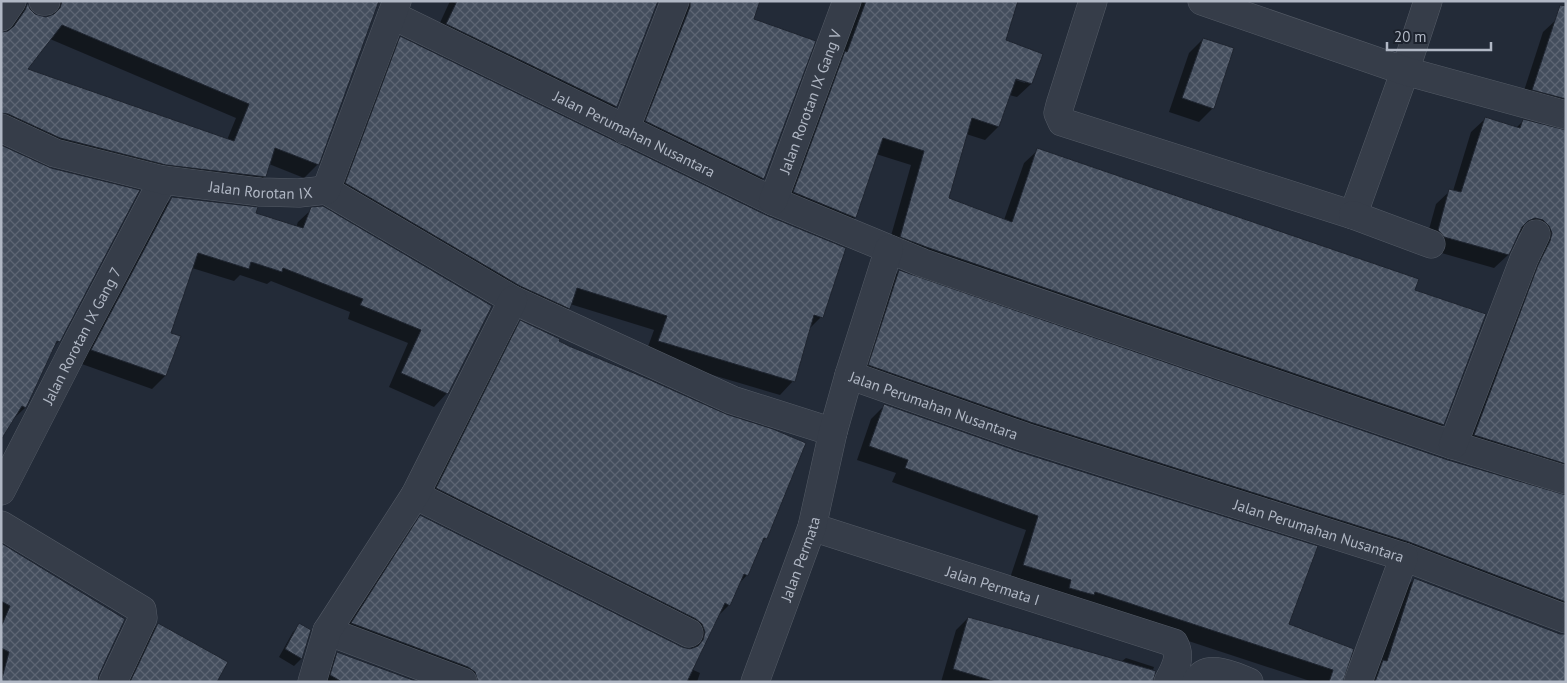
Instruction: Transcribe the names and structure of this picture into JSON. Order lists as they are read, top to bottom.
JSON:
{
  "streets": {
    "street": [
      "Jalan Rorotan IX Gang V",
      "Jalan Perumahan Nusantara",
      "Jalan Rorotan IX",
      "Jalan Rorotan IX Gang 7",
      "Jalan Permata",
      "Jalan Permata I"
    ]
  },
  "crossings": [
    ["Jalan Rorotan IX Gang V", "Jalan Perumahan Nusantara"],
    ["Jalan Perumahan Nusantara", "Jalan Rorotan IX"],
    ["Jalan Perumahan Nusantara", "Jalan Permata"],
    ["Jalan Rorotan IX", "Jalan Rorotan IX Gang 7"],
    ["Jalan Permata", "Jalan Permata I"]
  ],
  "scale_bar": "20 m"
}
